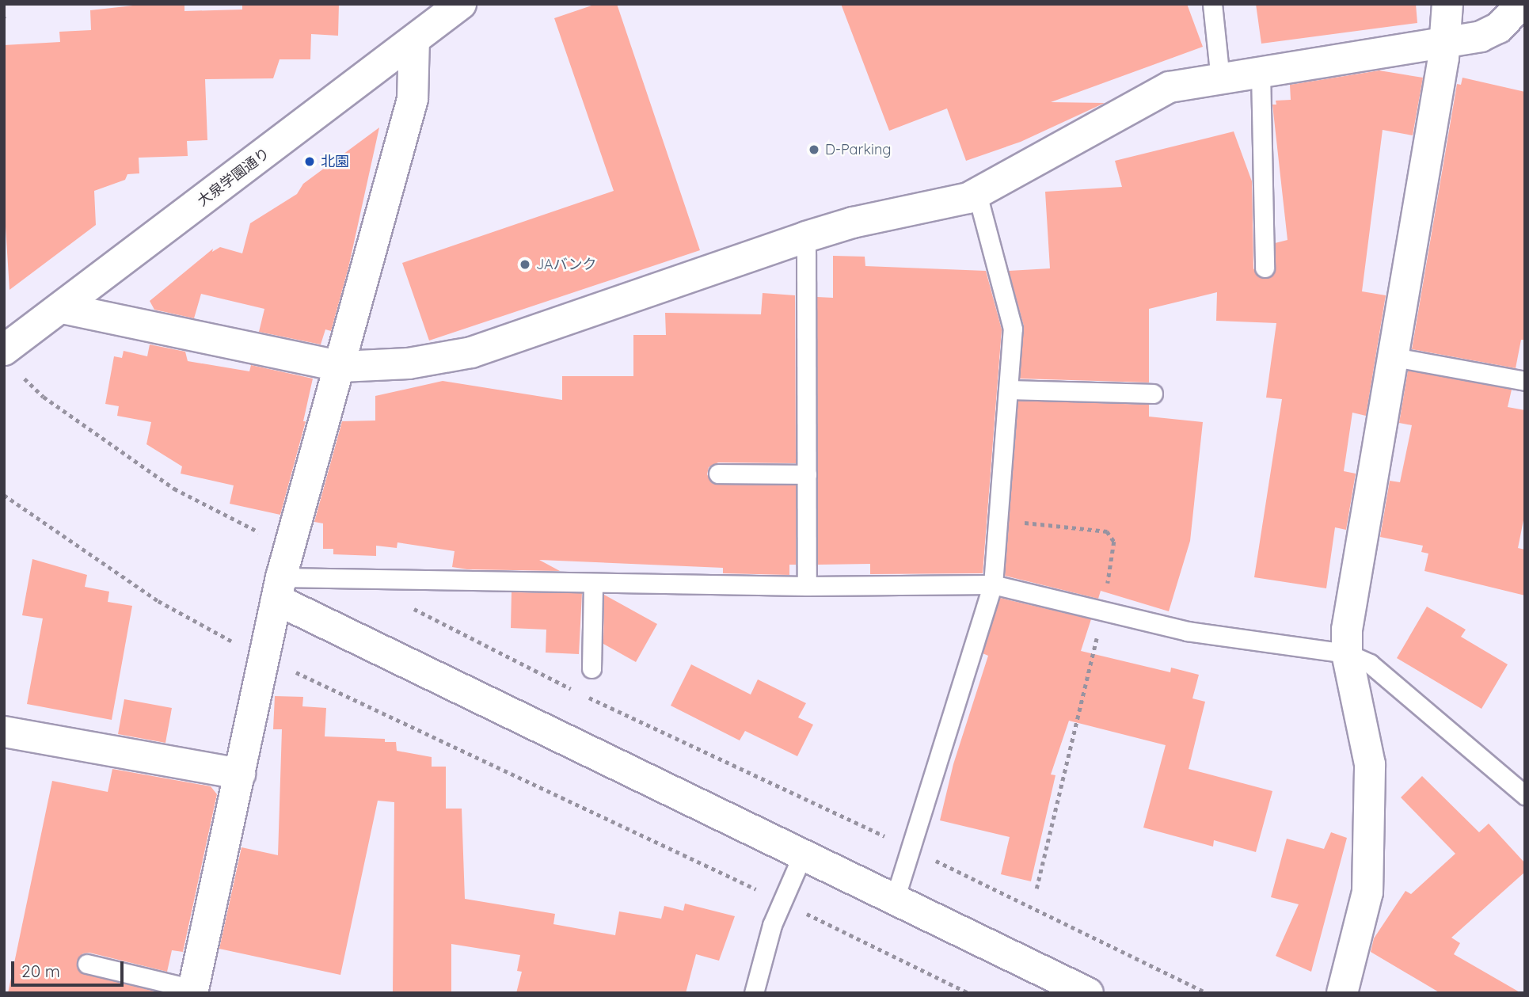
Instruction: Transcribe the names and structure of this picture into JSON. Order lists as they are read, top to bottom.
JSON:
{
  "streets": {
    "street": ["大泉学園通り"]
  },
  "places": ["D-Parking", "北園", "JAバンク"],
  "scale_bar": "20 m"
}
